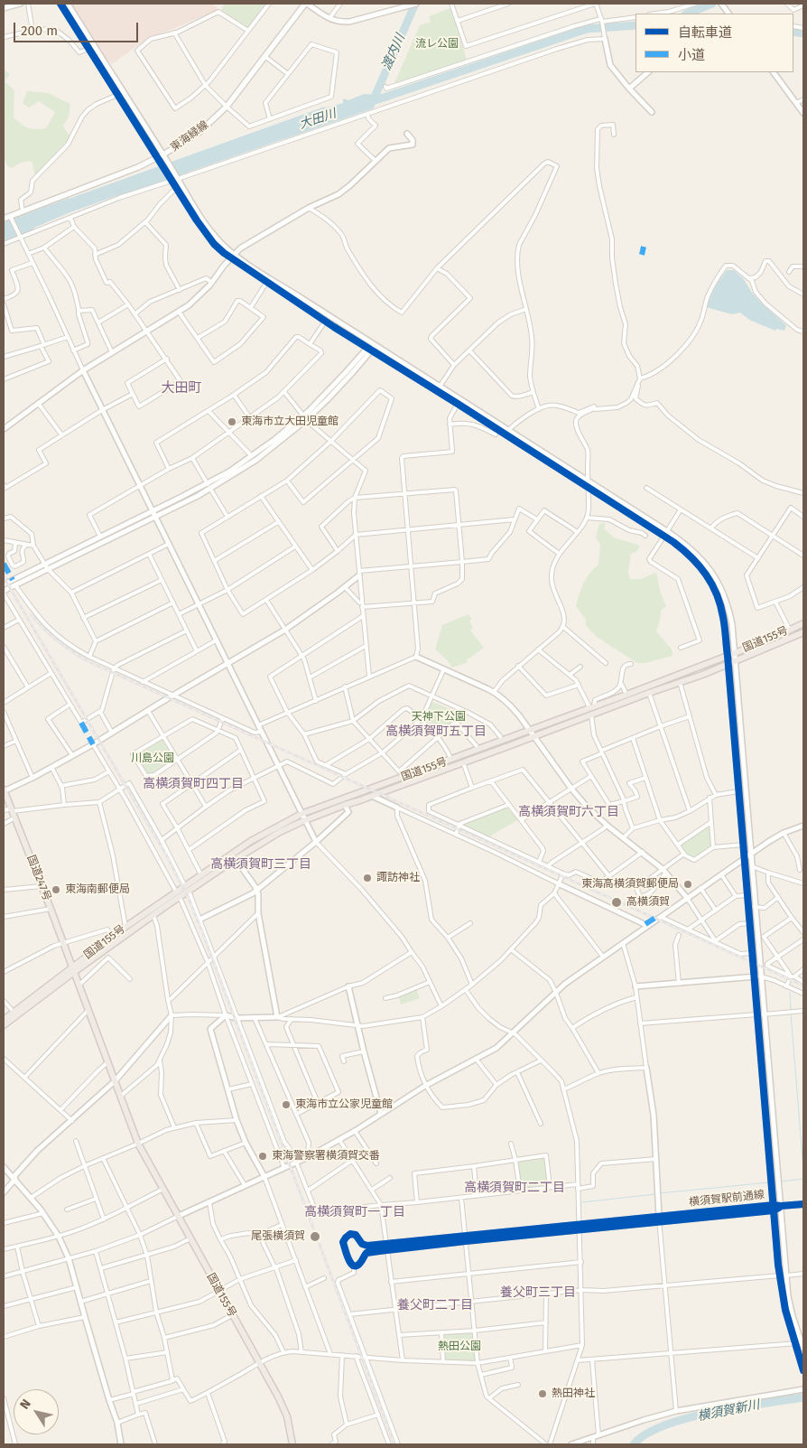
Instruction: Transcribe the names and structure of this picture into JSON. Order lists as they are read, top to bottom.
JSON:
{
  "streets": {
    "highway": ["国道155号", "国道247号"],
    "main road": ["東海緑線"],
    "street": ["横須賀駅前通線"]
  },
  "crossings": [
    ["国道155号", "国道247号"]
  ],
  "districts": [
    "大田町",
    "高横須賀町五丁目",
    "高横須賀町四丁目",
    "高横須賀町六丁目",
    "高横須賀町三丁目",
    "高横須賀町二丁目",
    "高横須賀町一丁目",
    "養父町三丁目",
    "養父町二丁目"
  ],
  "water": ["渡内川", "大田川", "横須賀新川"],
  "parks": [
    "流レ公園",
    "天神下公園",
    "川島公園",
    "熱田公園"
  ],
  "places": [
    "東海市立大田児童館",
    "諏訪神社",
    "東海高横須賀郵便局",
    "東海南郵便局",
    "高横須賀",
    "東海市立公家児童館",
    "東海警察署横須賀交番",
    "尾張横須賀",
    "熱田神社"
  ],
  "legend": ["自転車道", "小道"],
  "scale_bar": "200 m",
  "north": "top left"
}
